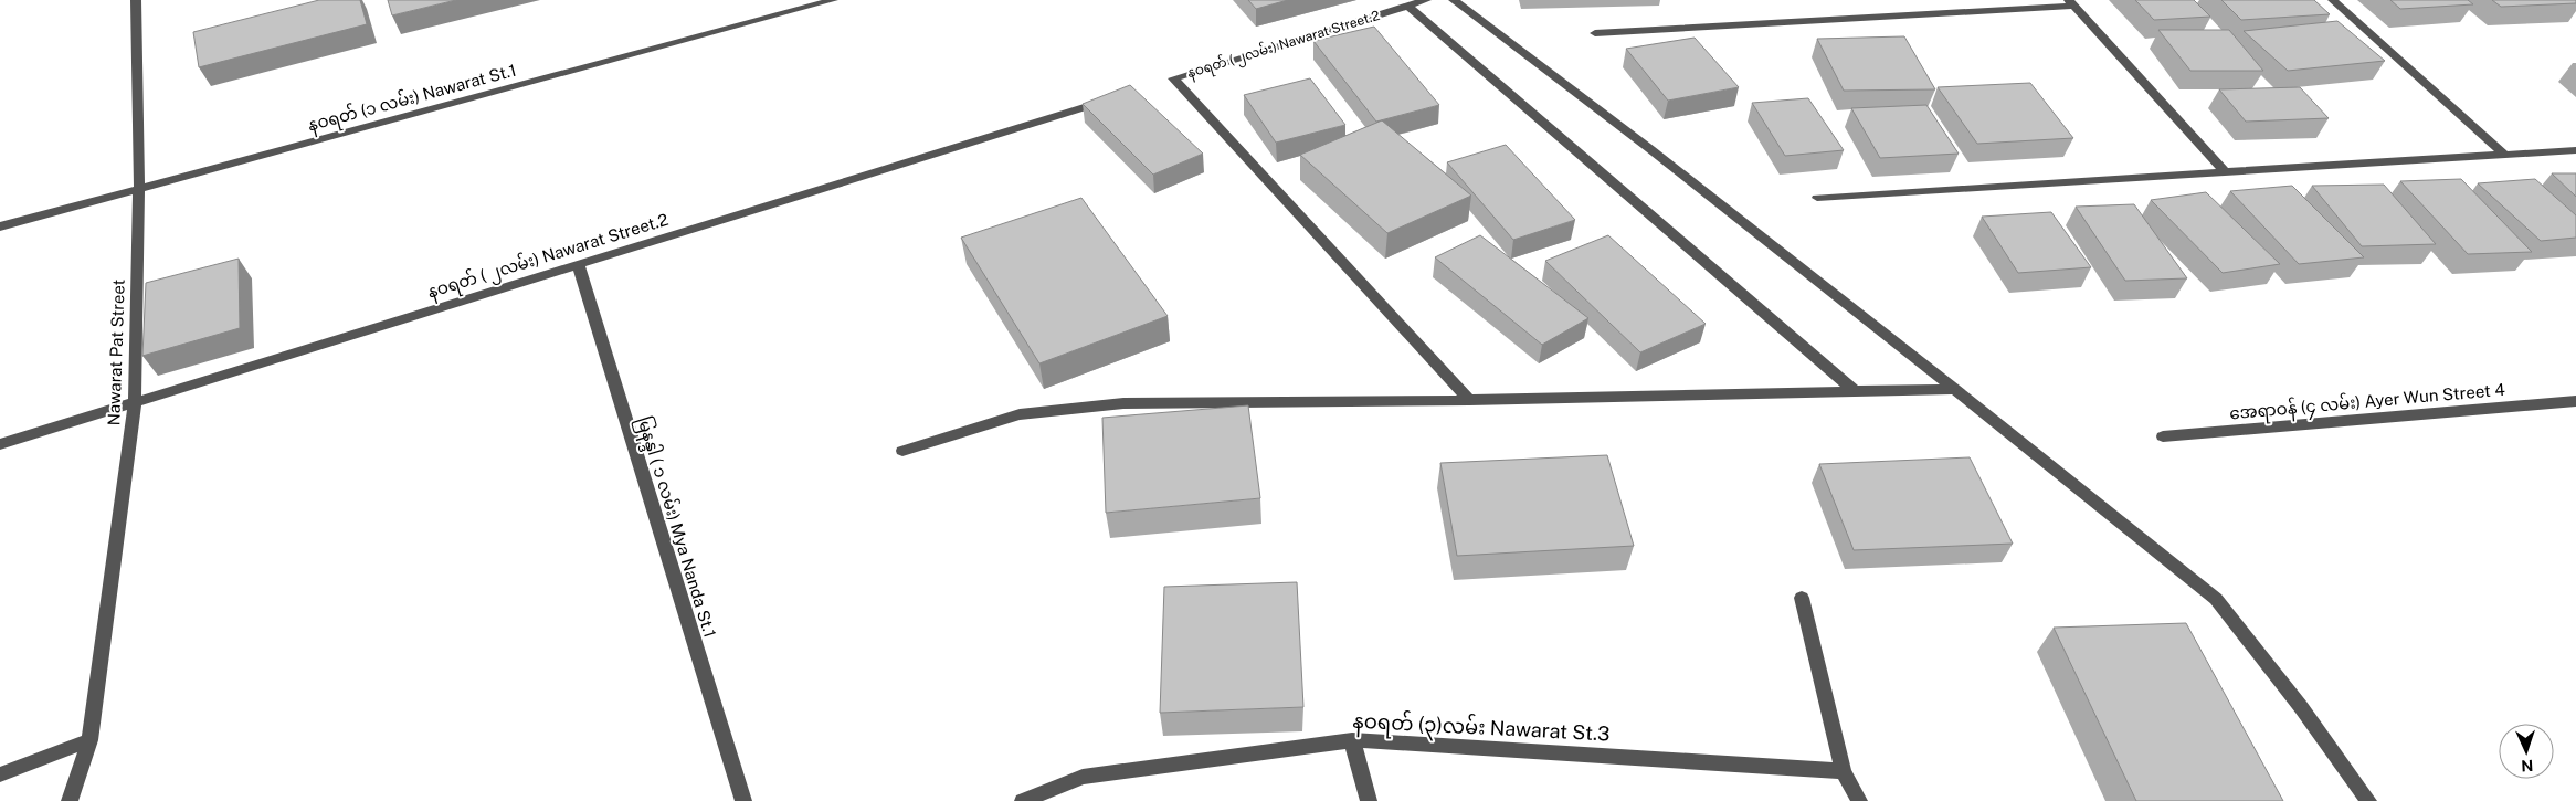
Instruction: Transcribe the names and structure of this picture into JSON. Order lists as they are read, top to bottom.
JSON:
{
  "streets": {
    "street": [
      "နဝရတ် ( ၂လမ်း) Nawarat Street.2",
      "နဝရတ် (၁ လမ်း) Nawarat St.1",
      "Nawarat Pat Street",
      "အေရာဝန် (၄ လမ်း) Ayer Wun Street 4",
      "မြနန္ဒါ ( ၁ လမ်း) Mya Nanda St.1",
      "နဝရတ် (၃)လမ်း Nawarat St.3"
    ]
  },
  "crossings": [
    ["နဝရတ် ( ၂လမ်း) Nawarat Street.2", "Nawarat Pat Street"],
    ["နဝရတ် ( ၂လမ်း) Nawarat Street.2", "မြနန္ဒါ ( ၁ လမ်း) Mya Nanda St.1"],
    ["နဝရတ် (၁ လမ်း) Nawarat St.1", "Nawarat Pat Street"]
  ],
  "north": "bottom"
}
